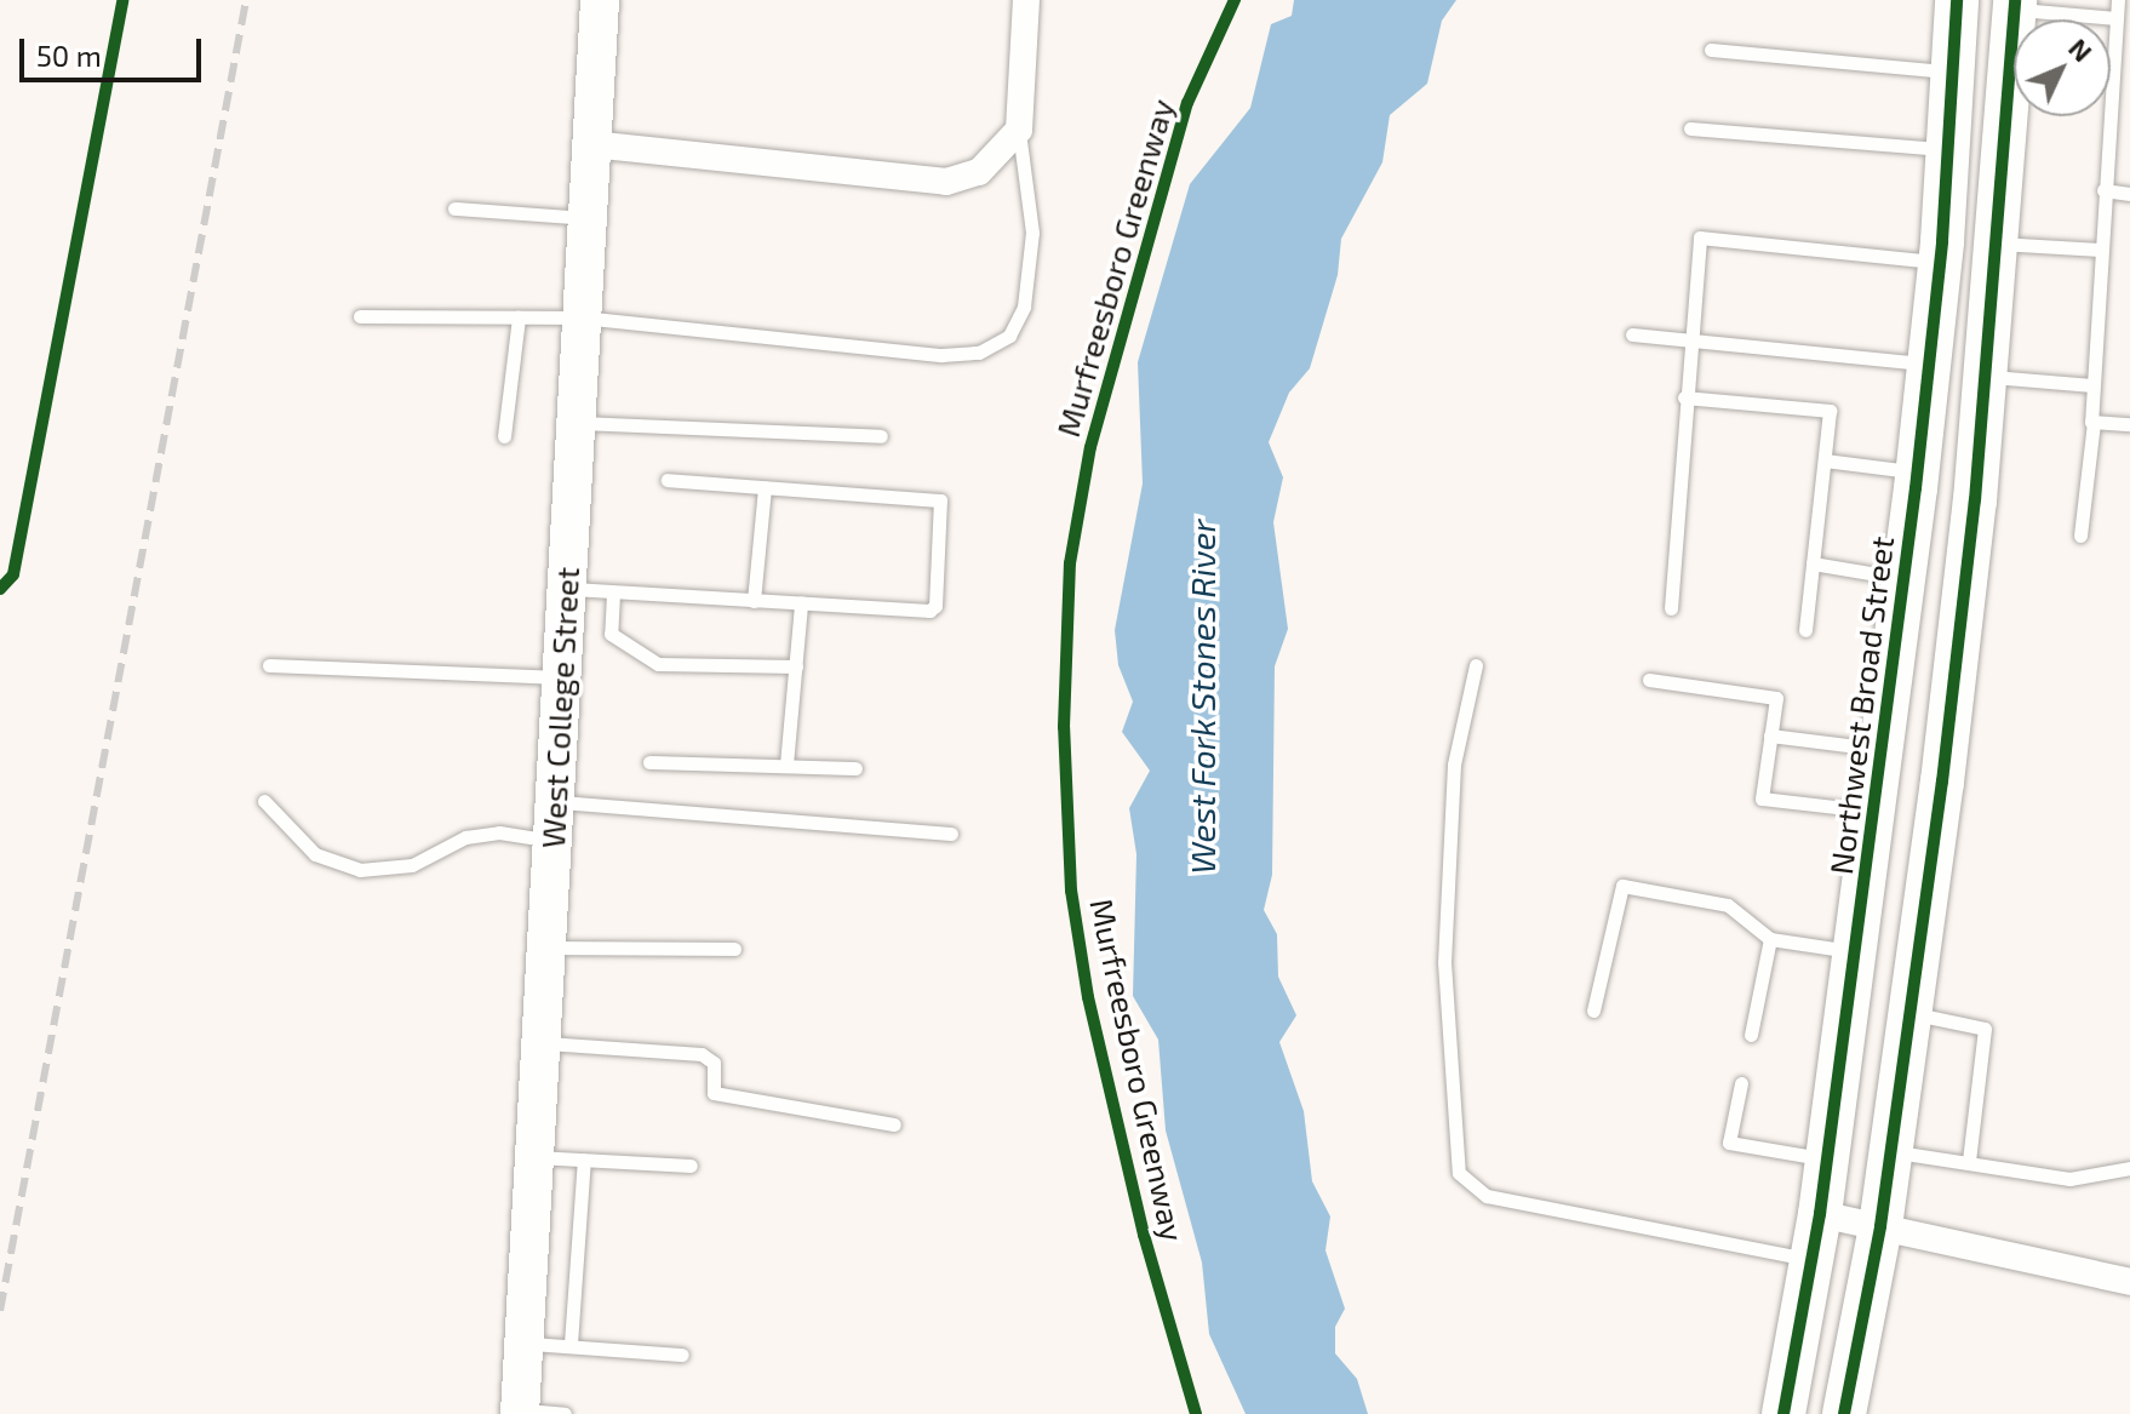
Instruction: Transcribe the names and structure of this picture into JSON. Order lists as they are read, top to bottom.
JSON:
{
  "streets": {
    "main road": ["Northwest Broad Street"],
    "street": ["West College Street"],
    "cycle path": ["Murfreesboro Greenway"]
  },
  "water": ["West Fork Stones River"],
  "scale_bar": "50 m",
  "north": "top right"
}
